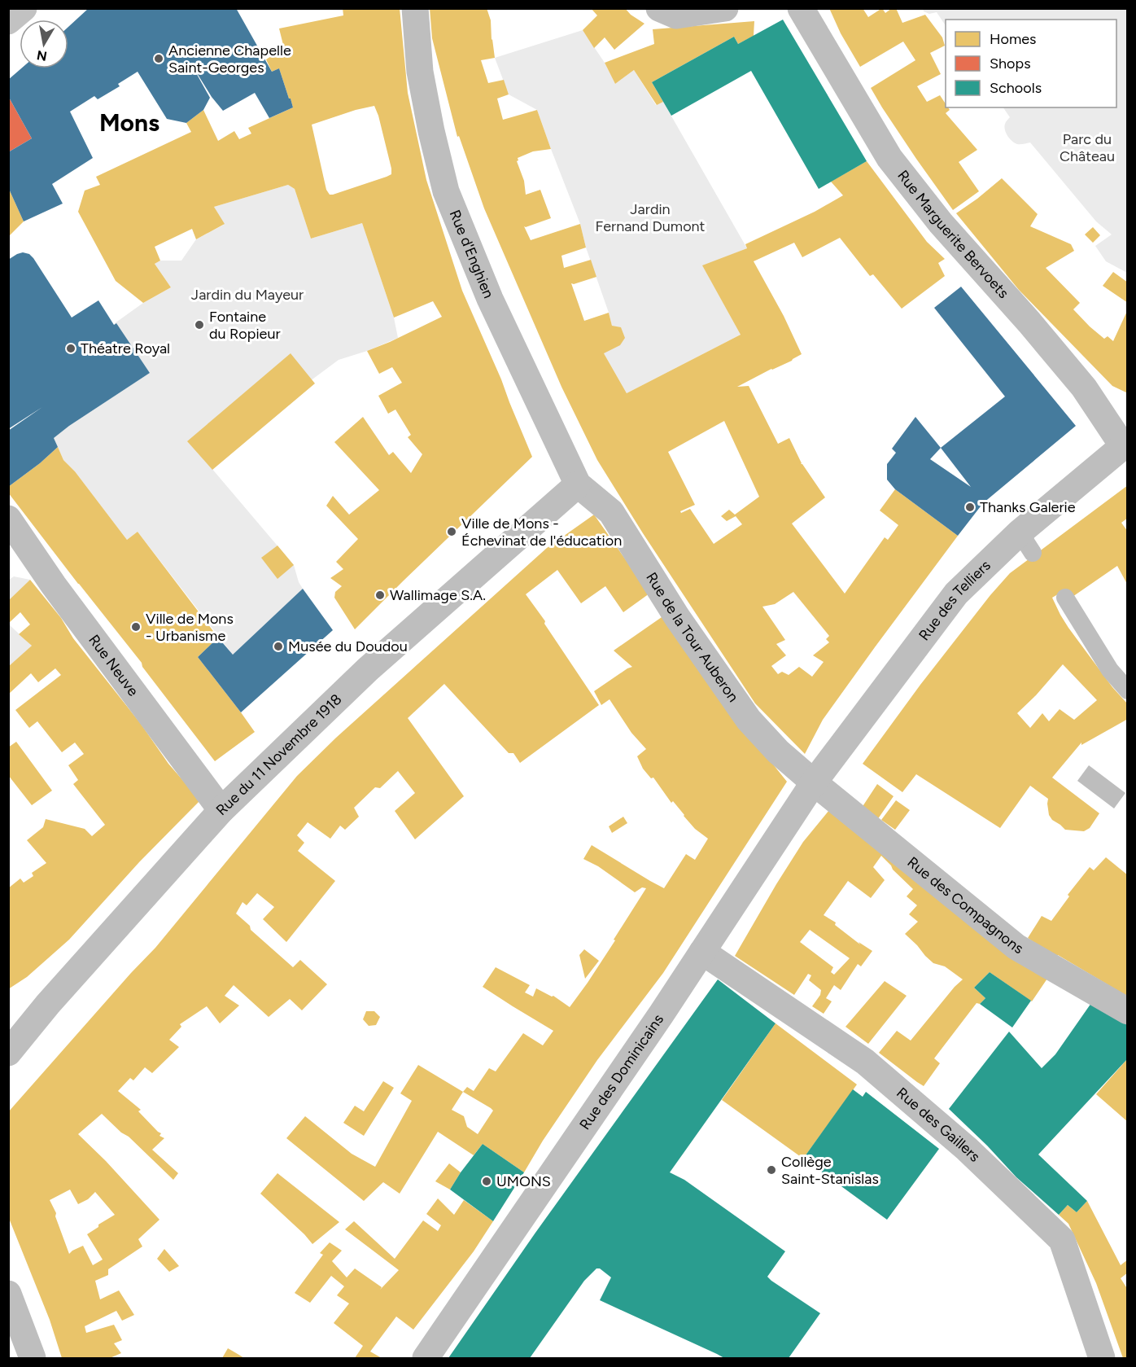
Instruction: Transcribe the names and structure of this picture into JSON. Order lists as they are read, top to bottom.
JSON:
{
  "streets": {
    "street": [
      "Rue Marguerite Bervoets",
      "Rue d'Enghien",
      "Rue des Telliers",
      "Rue de la Tour Auberon",
      "Rue Neuve",
      "Rue du 11 Novembre 1918",
      "Rue des Compagnons",
      "Rue des Dominicains",
      "Rue des Gaillers"
    ]
  },
  "crossings": [
    ["Rue Marguerite Bervoets", "Rue des Telliers"],
    ["Rue d'Enghien", "Rue de la Tour Auberon"],
    ["Rue d'Enghien", "Rue du 11 Novembre 1918"],
    ["Rue des Telliers", "Rue de la Tour Auberon"],
    ["Rue des Telliers", "Rue des Compagnons"],
    ["Rue des Telliers", "Rue des Dominicains"],
    ["Rue de la Tour Auberon", "Rue du 11 Novembre 1918"],
    ["Rue de la Tour Auberon", "Rue des Compagnons"],
    ["Rue de la Tour Auberon", "Rue des Dominicains"],
    ["Rue Neuve", "Rue du 11 Novembre 1918"],
    ["Rue des Compagnons", "Rue des Dominicains"],
    ["Rue des Dominicains", "Rue des Gaillers"]
  ],
  "districts": ["Mons"],
  "parks": ["Parc du Château", "Jardin Fernand Dumont", "Jardin du Mayeur"],
  "places": [
    "Ancienne Chapelle Saint-Georges",
    "Fontaine du Ropieur",
    "Théatre Royal",
    "Thanks Galerie",
    "Ville de Mons - Échevinat de l'éducation",
    "Wallimage S.A.",
    "Ville de Mons - Urbanisme",
    "Musée du Doudou",
    "Collège Saint-Stanislas",
    "UMONS"
  ],
  "legend": ["Homes", "Shops", "Schools"],
  "north": "bottom"
}
